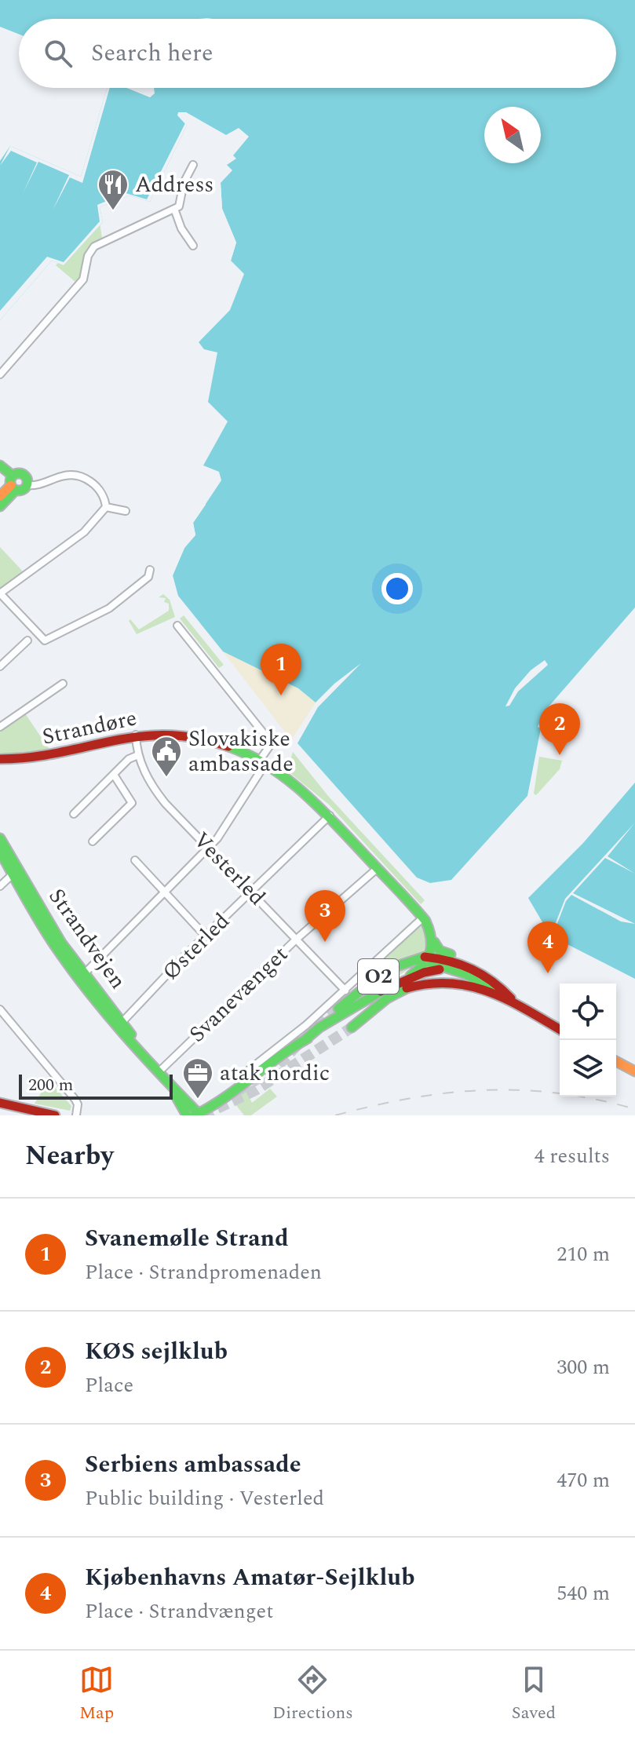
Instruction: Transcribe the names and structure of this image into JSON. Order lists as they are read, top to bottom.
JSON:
{
  "streets": {
    "main road": ["Strandøre", "Strandvejen", "O2"],
    "street": ["Vesterled", "Østerled", "Svanevænget"]
  },
  "crossings": [
    ["Strandøre", "Vesterled"],
    ["Strandøre", "Østerled"],
    ["Strandøre", "Svanevænget"],
    ["Vesterled", "Østerled"],
    ["Vesterled", "Svanevænget"],
    ["Strandvejen", "Østerled"],
    ["Strandvejen", "Svanevænget"]
  ],
  "places": {
    "restaurant": ["Address"],
    "public building": ["Slovakiske ambassade"],
    "office": ["atak nordic"]
  },
  "scale_bar": "200 m",
  "north": "top left",
  "page": {
    "search": "Search here",
    "pins": [
      "1",
      "2",
      "3",
      "4"
    ],
    "scale": "200 m",
    "heading": ["Nearby", "4 results"],
    "list": [
      {
        "mark": "1",
        "name": "Svanemølle Strand",
        "note": "Place · Strandpromenaden",
        "value": "210 m"
      },
      {
        "mark": "2",
        "name": "KØS sejlklub",
        "note": "Place",
        "value": "300 m"
      },
      {
        "mark": "3",
        "name": "Serbiens ambassade",
        "note": "Public building · Vesterled",
        "value": "470 m"
      },
      {
        "mark": "4",
        "name": "Kjøbenhavns Amatør-Sejlklub",
        "note": "Place · Strandvænget",
        "value": "540 m"
      }
    ],
    "nav": ["Map", "Directions", "Saved"]
  }
}
